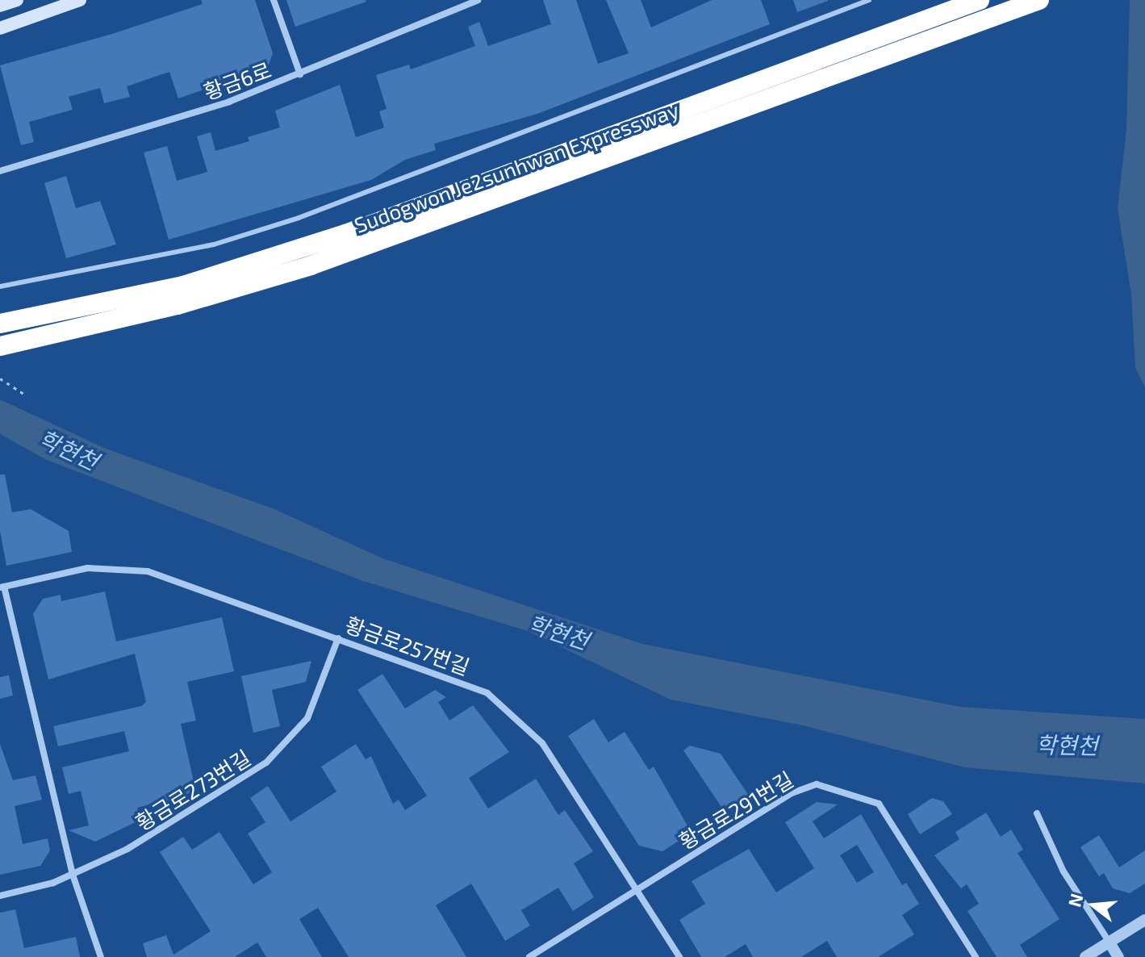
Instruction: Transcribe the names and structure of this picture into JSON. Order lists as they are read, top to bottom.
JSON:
{
  "streets": {
    "highway": ["Sudogwon Je2sunhwan Expressway"],
    "street": [
      "황금6로",
      "황금로257번길",
      "황금로273번길",
      "황금로291번길"
    ]
  },
  "crossings": [
    ["황금로257번길", "황금로273번길"],
    ["황금로257번길", "황금로291번길"]
  ],
  "water": ["학현천"],
  "north": "left"
}
